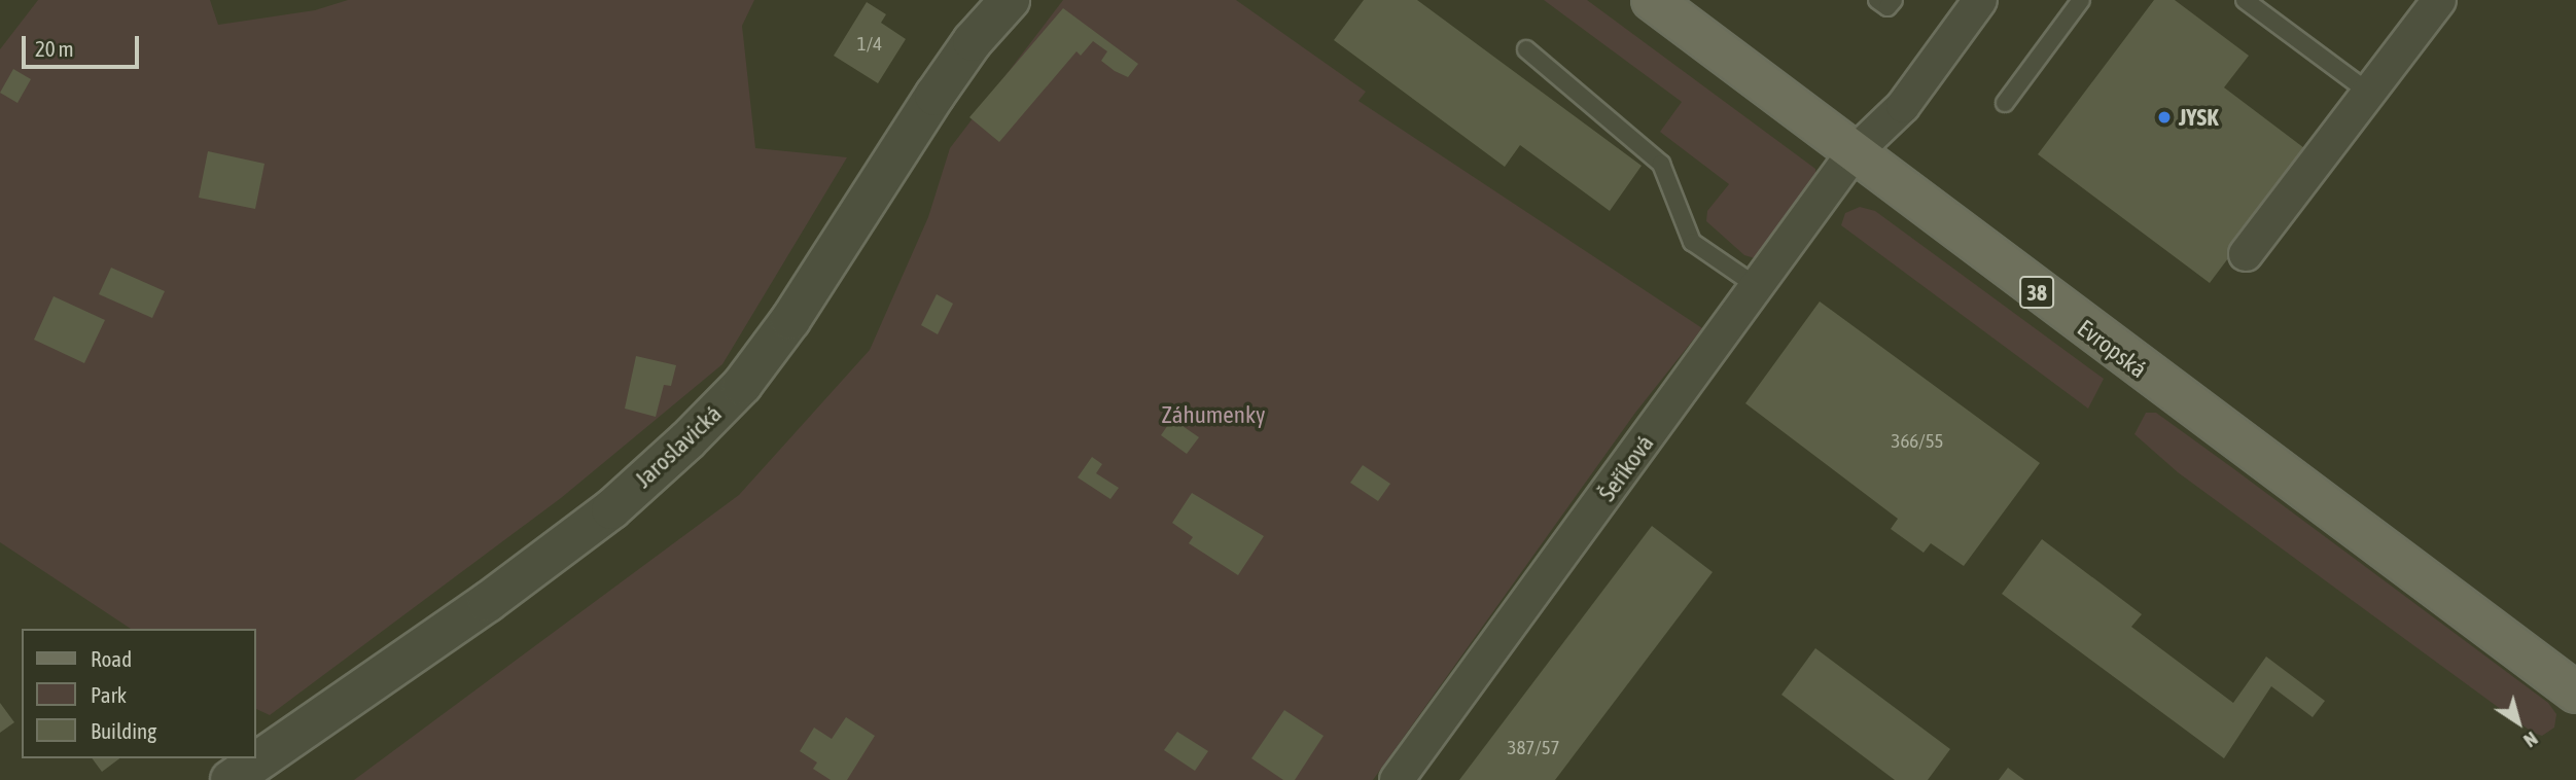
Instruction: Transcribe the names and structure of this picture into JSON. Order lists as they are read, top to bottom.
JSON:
{
  "streets": {
    "main road": ["38", "Evropská"],
    "street": ["Jaroslavická", "Šeříková"]
  },
  "crossings": [
    ["Evropská", "Šeříková"]
  ],
  "parks": ["Záhumenky"],
  "places": ["JYSK"],
  "house_numbers": ["1/4", "366/55", "387/57"],
  "legend": ["Road", "Park", "Building"],
  "scale_bar": "20 m",
  "north": "bottom right"
}
